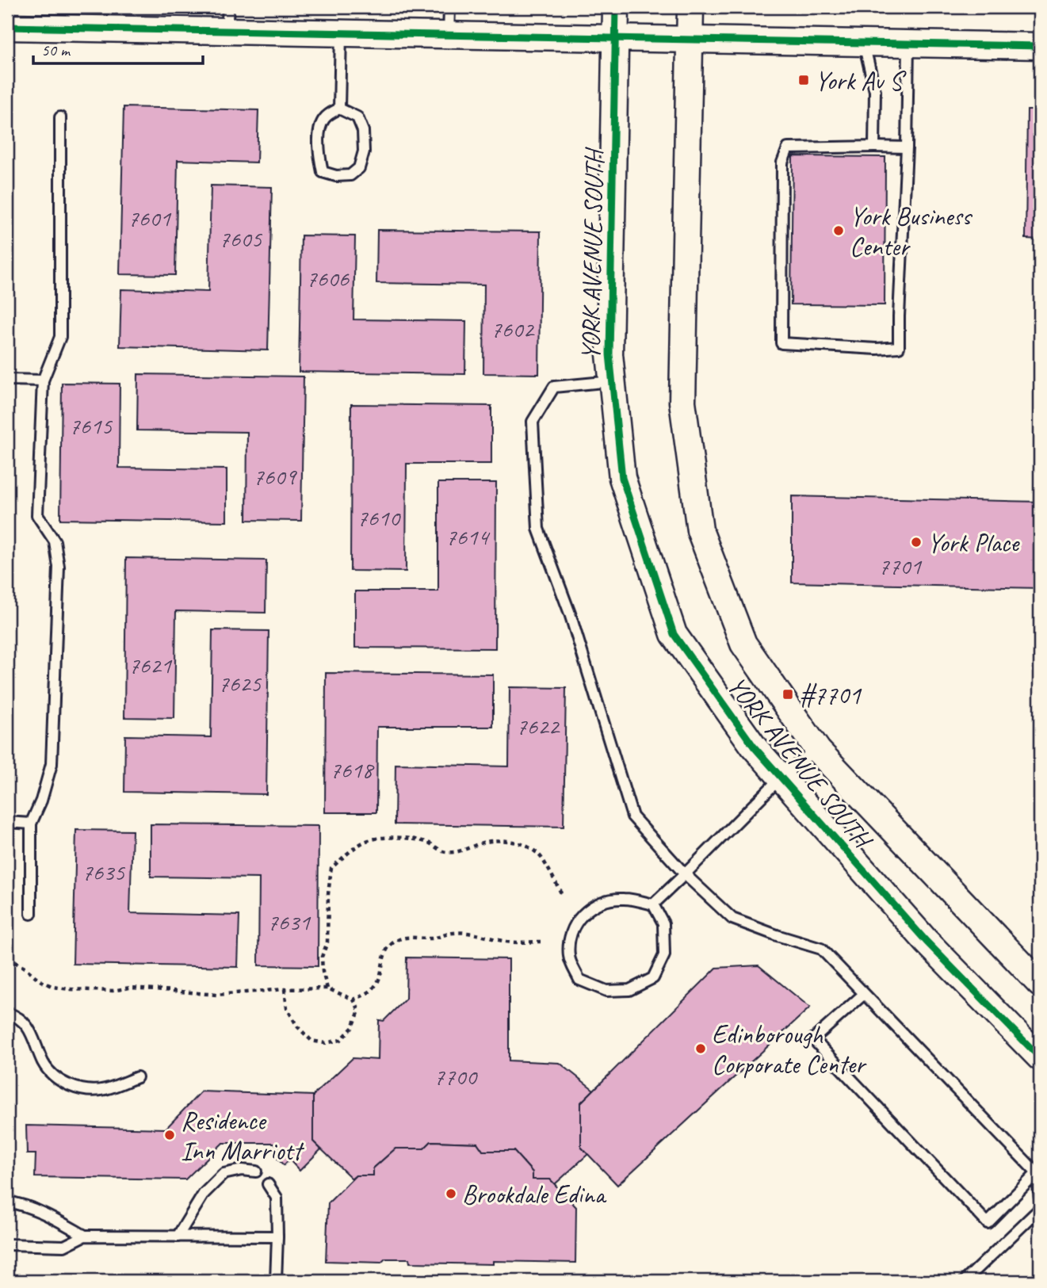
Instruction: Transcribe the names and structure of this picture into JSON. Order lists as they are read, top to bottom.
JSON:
{
  "streets": {
    "street": ["YORK AVENUE SOUTH"]
  },
  "places": {
    "transit": ["York Av S", "#7701"],
    "other": [
      "York Business Center",
      "York Place",
      "Edinborough Corporate Center",
      "Residence Inn Marriott",
      "Brookdale Edina"
    ]
  },
  "house_numbers": [
    "7601",
    "7605",
    "7606",
    "7602",
    "7615",
    "7609",
    "7610",
    "7614",
    "7701",
    "7621",
    "7625",
    "7622",
    "7618",
    "7635",
    "7631",
    "7700"
  ],
  "scale_bar": "50 m"
}
